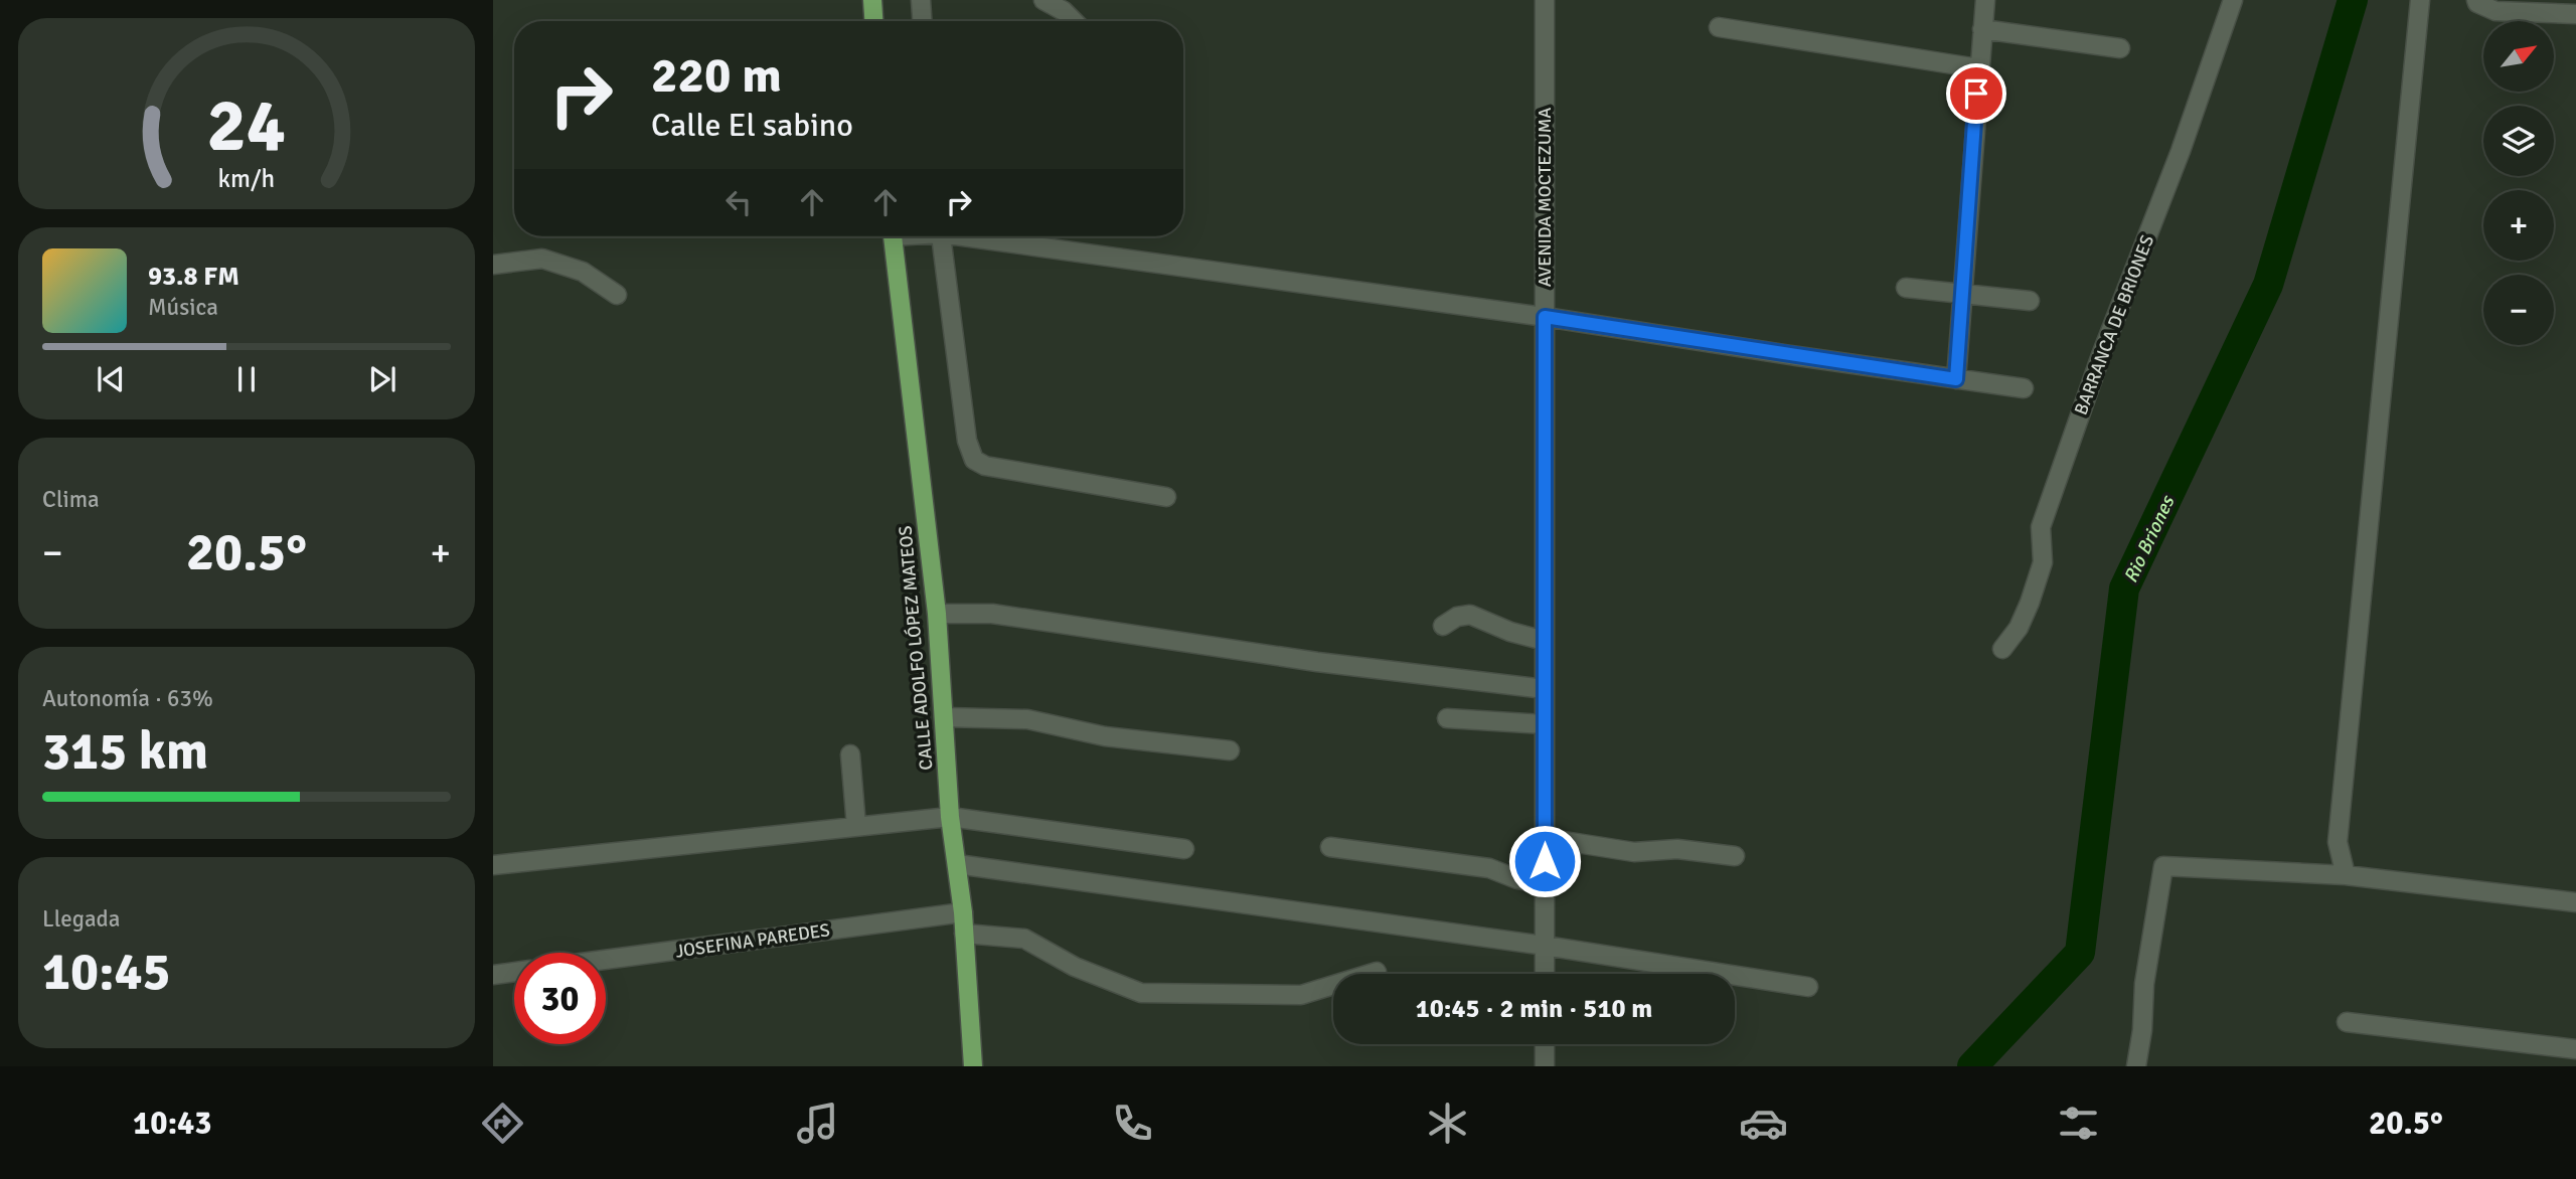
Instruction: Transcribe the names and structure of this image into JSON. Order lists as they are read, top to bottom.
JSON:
{
  "streets": {
    "main road": ["CALLE ADOLFO LÓPEZ MATEOS"],
    "street": ["AVENIDA MOCTEZUMA", "BARRANCA DE BRIONES", "JOSEFINA PAREDES"]
  },
  "crossings": [
    ["CALLE ADOLFO LÓPEZ MATEOS", "JOSEFINA PAREDES"]
  ],
  "water": ["Rio Briones"],
  "north": "top right",
  "page": {
    "map_buttons": ["+", "−"],
    "turn": ["220 m", "Calle El sabino"],
    "song": ["93.8 FM", "Música"],
    "tile": [
      "Clima",
      ["Autonomía · 63%", "315 km"],
      ["Llegada", "10:45"]
    ],
    "heat": ["−", "20.5°", "+"],
    "limit": "30",
    "trip": "10:45 · 2 min · 510 m",
    "tabs": ["10:43", "20.5°"],
    "gauge": ["24", "km/h"]
  }
}
